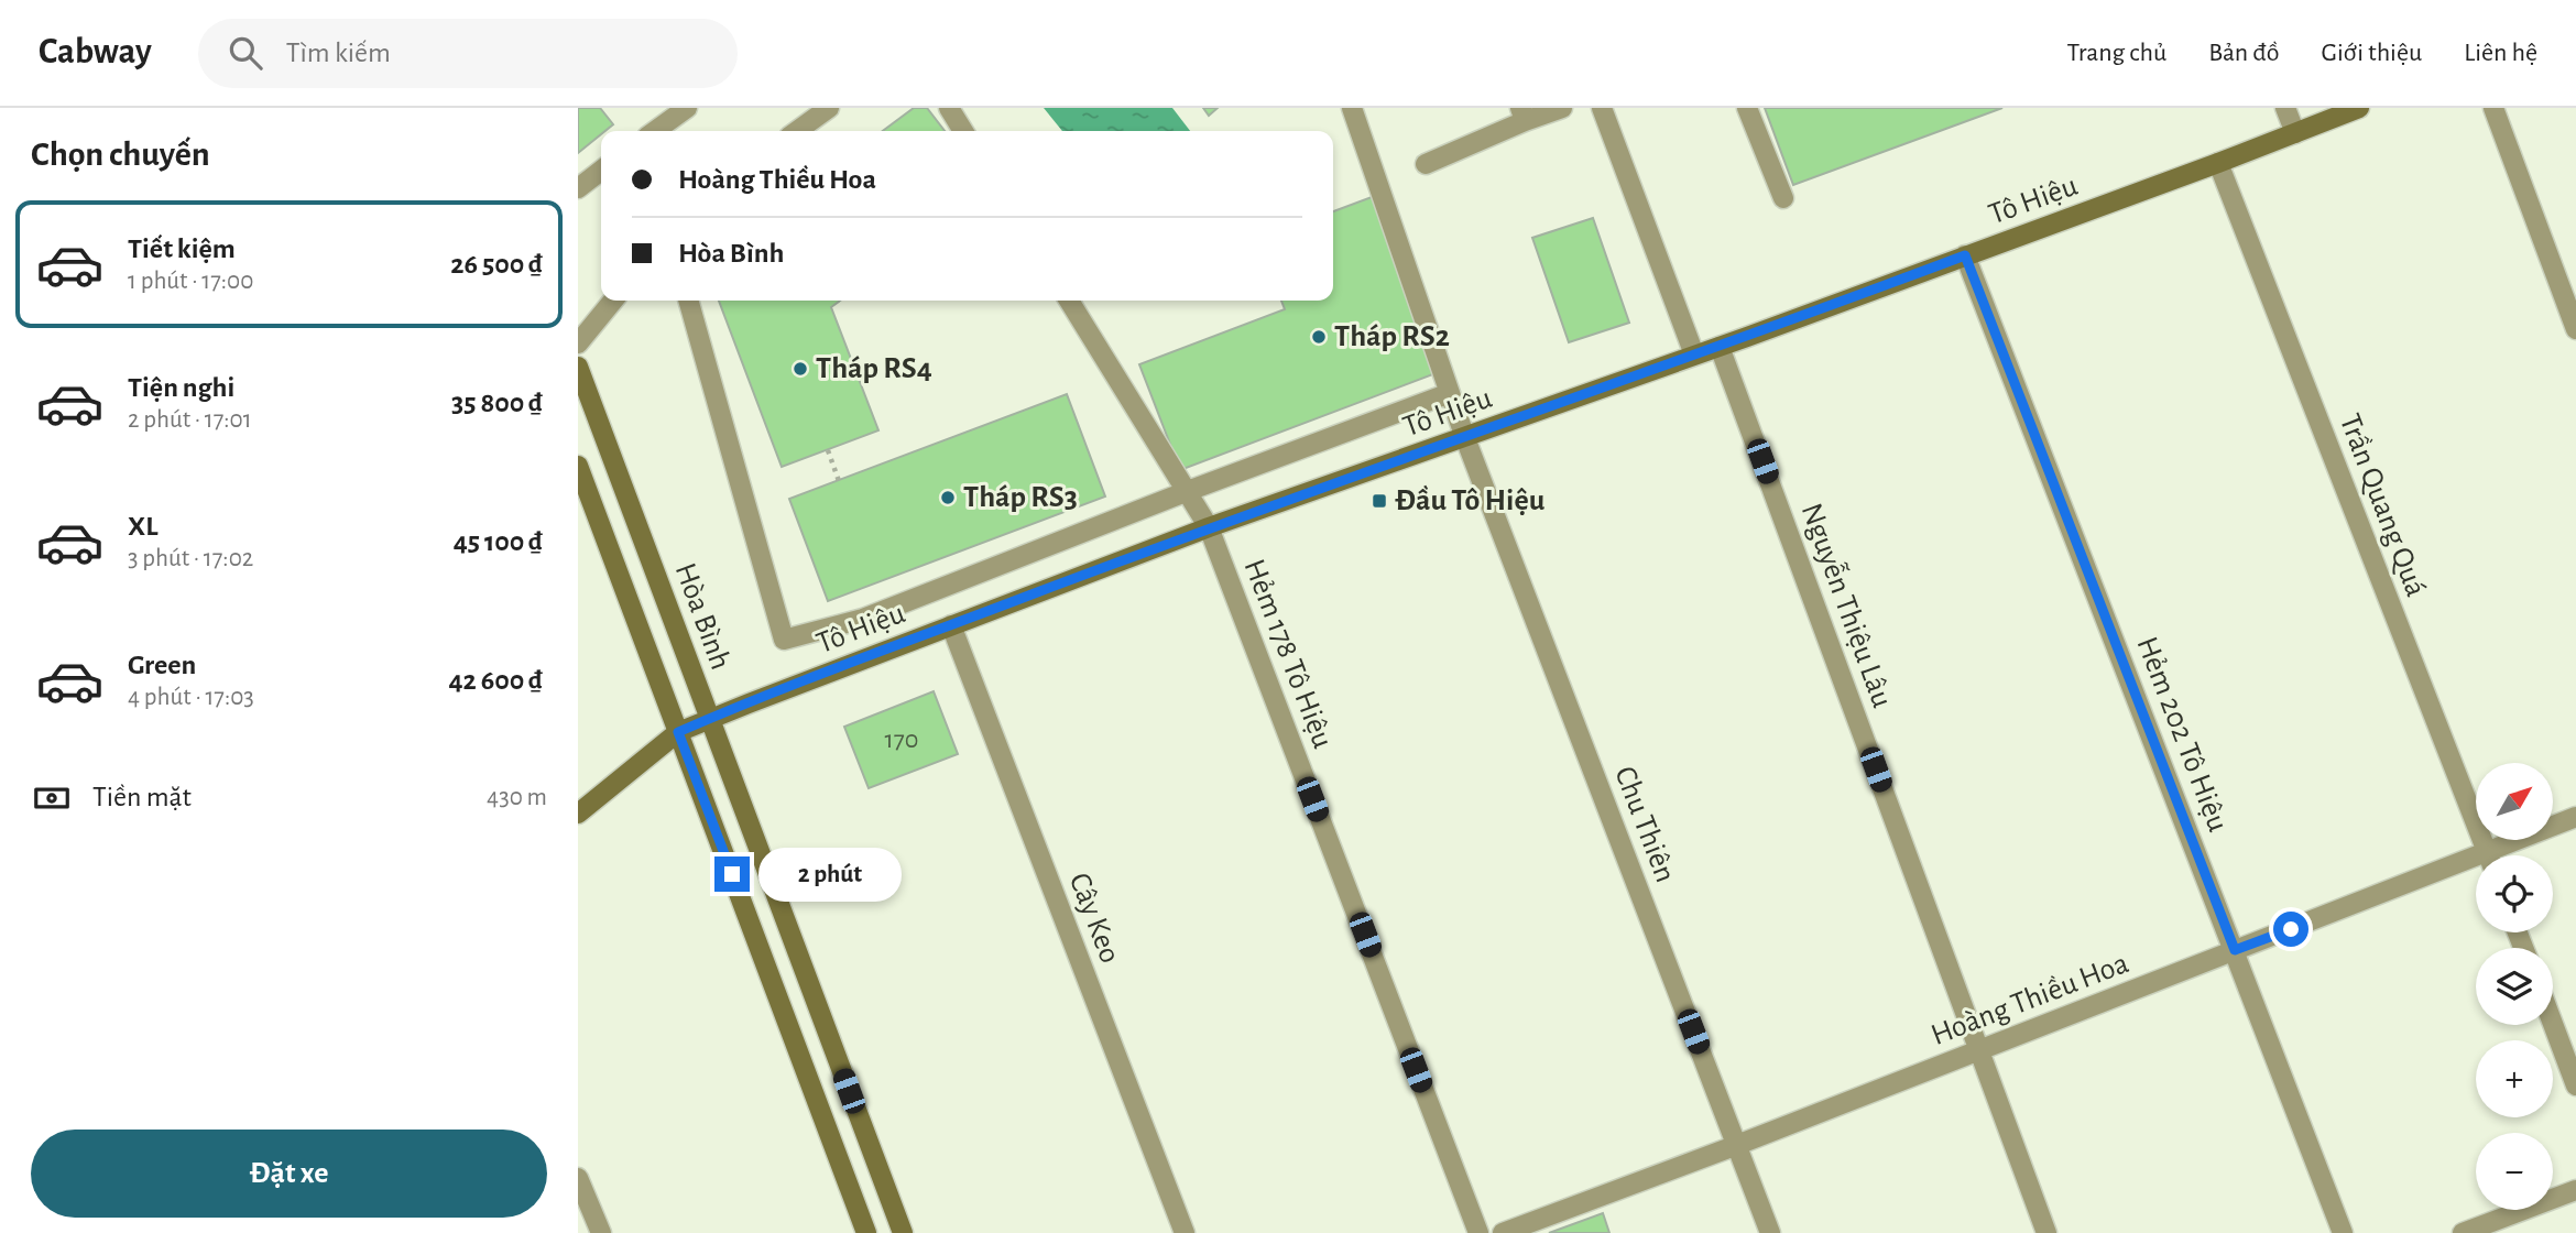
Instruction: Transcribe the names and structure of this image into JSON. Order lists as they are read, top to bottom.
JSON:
{
  "streets": {
    "street": [
      "Tô Hiệu",
      "Trần Quang Quá",
      "Nguyễn Thiệu Lâu",
      "Hòa Bình",
      "Hẻm 178 Tô Hiệu",
      "Hẻm 202 Tô Hiệu",
      "Chu Thiên",
      "Cây Keo",
      "Hoàng Thiều Hoa"
    ]
  },
  "crossings": [
    ["Tô Hiệu", "Trần Quang Quá"],
    ["Tô Hiệu", "Nguyễn Thiệu Lâu"],
    ["Tô Hiệu", "Hòa Bình"],
    ["Tô Hiệu", "Hẻm 178 Tô Hiệu"],
    ["Tô Hiệu", "Hẻm 202 Tô Hiệu"],
    ["Tô Hiệu", "Chu Thiên"],
    ["Tô Hiệu", "Cây Keo"],
    ["Nguyễn Thiệu Lâu", "Hoàng Thiều Hoa"],
    ["Hẻm 202 Tô Hiệu", "Hoàng Thiều Hoa"],
    ["Chu Thiên", "Hoàng Thiều Hoa"]
  ],
  "places": {
    "other": ["Tháp RS2", "Tháp RS4", "Tháp RS3"],
    "transit": ["Đầu Tô Hiệu"]
  },
  "house_numbers": ["170"],
  "north": "top right",
  "page": {
    "header": "Cabway",
    "search": "Tìm kiếm",
    "nav": [
      "Trang chủ",
      "Bản đồ",
      "Giới thiệu",
      "Liên hệ"
    ],
    "heading": "Chọn chuyến",
    "banner": ["Hoàng Thiều Hoa", "Hòa Bình"],
    "list": [
      {
        "name": "Tiết kiệm",
        "note": "1 phút · 17:00",
        "value": "26 500 ₫"
      },
      {
        "name": "Tiện nghi",
        "note": "2 phút · 17:01",
        "value": "35 800 ₫"
      },
      {
        "name": "XL",
        "note": "3 phút · 17:02",
        "value": "45 100 ₫"
      },
      {
        "name": "Green",
        "note": "4 phút · 17:03",
        "value": "42 600 ₫"
      }
    ],
    "pay": ["Tiền mặt", "430 m"],
    "map_buttons": ["+", "−"],
    "bubble": "2 phút",
    "buttons": "Đặt xe"
  }
}
